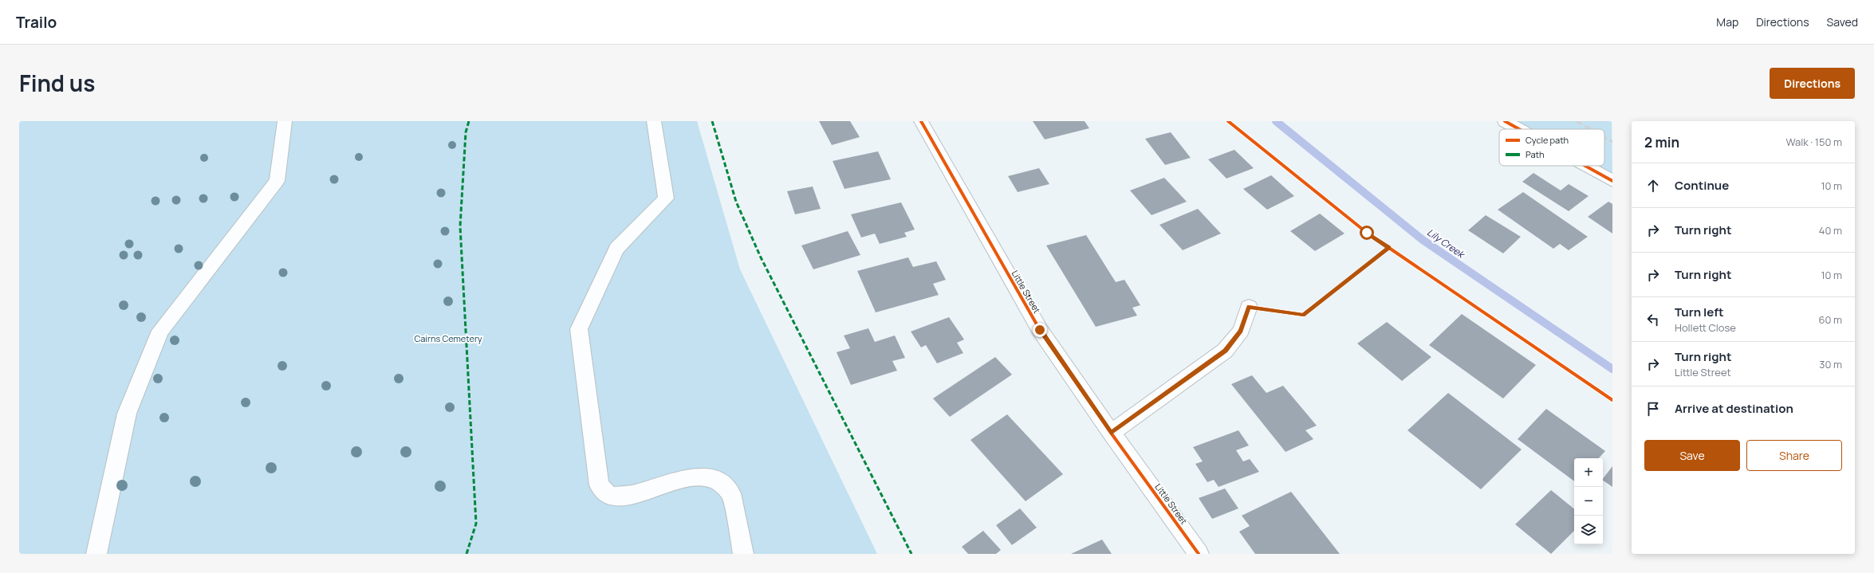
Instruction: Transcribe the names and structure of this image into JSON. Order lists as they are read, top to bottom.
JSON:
{
  "streets": {
    "street": ["Little Street"]
  },
  "water": ["Lily Creek"],
  "parks": ["Cairns Cemetery"],
  "legend": ["Cycle path", "Path"],
  "page": {
    "header": "Trailo",
    "nav": ["Map", "Directions", "Saved"],
    "title": "Find us",
    "buttons": [
      "Directions",
      ["Save", "Share"]
    ],
    "heading": ["2 min", "Walk · 150 m"],
    "list": [
      ["Continue", "10 m"],
      ["Turn right", "40 m"],
      ["Turn right", "10 m"],
      ["Turn left", "Hollett Close", "60 m"],
      ["Turn right", "Little Street", "30 m"],
      "Arrive at destination"
    ],
    "map_buttons": ["+", "−"]
  }
}
